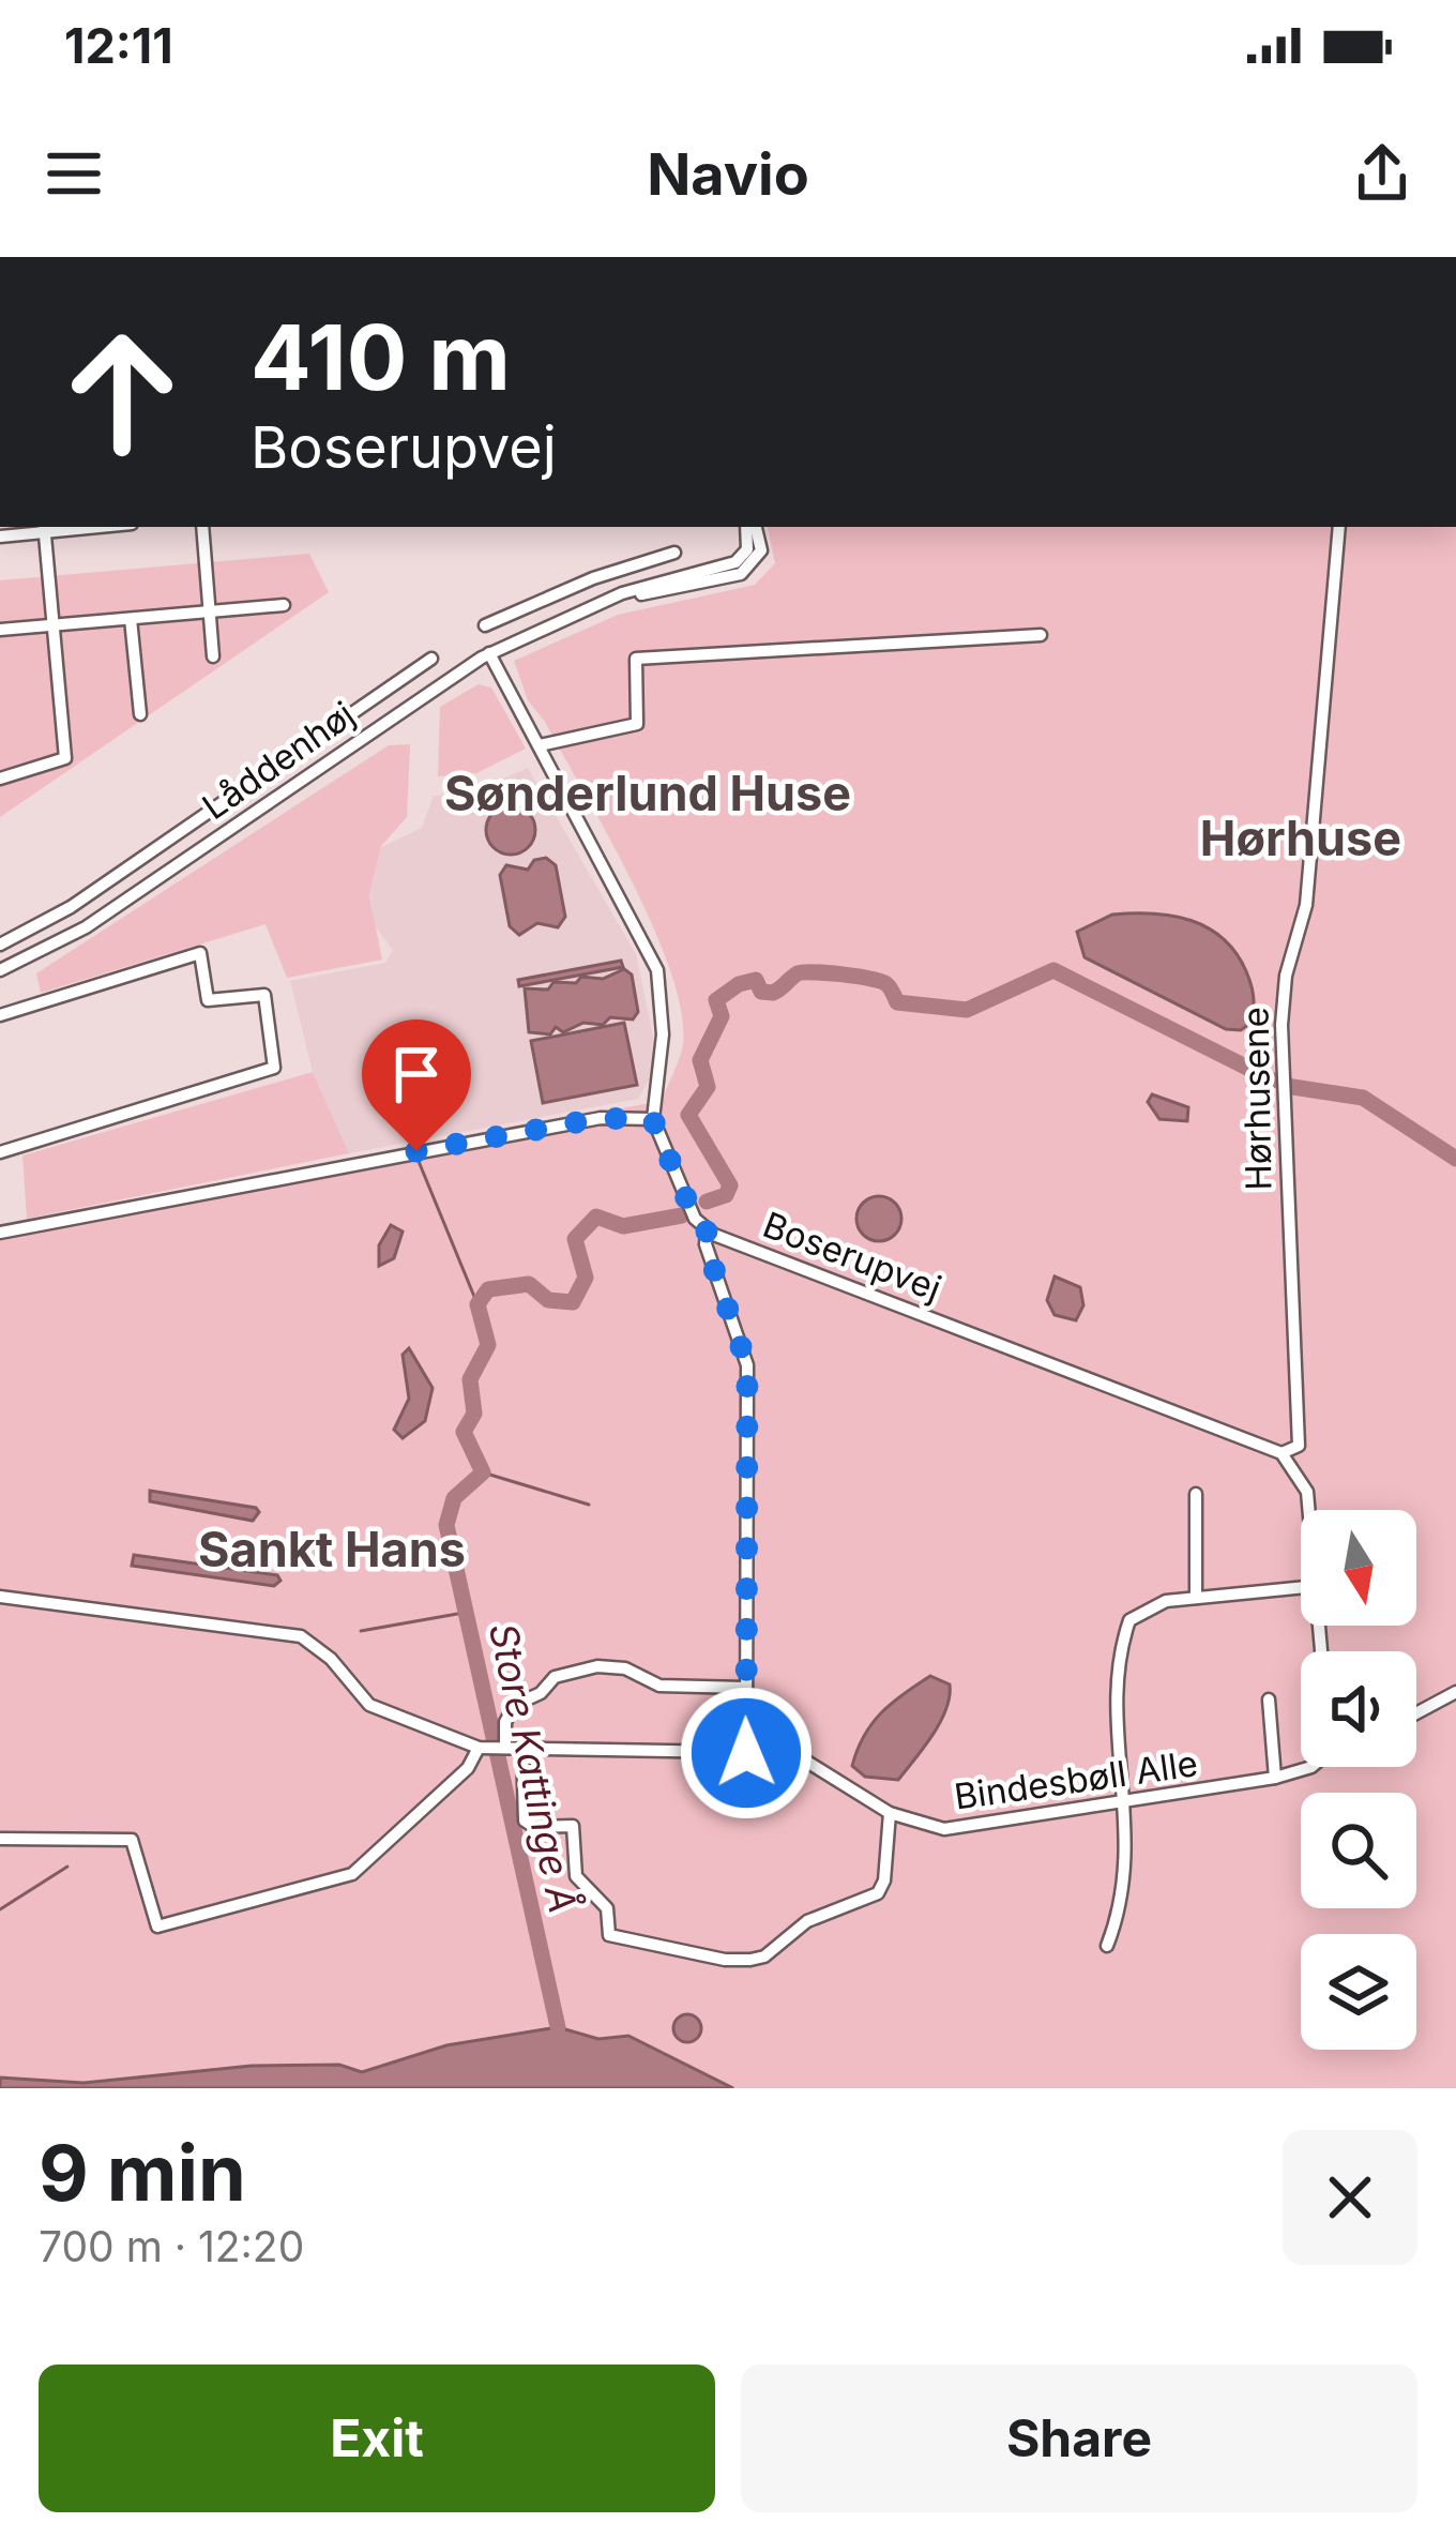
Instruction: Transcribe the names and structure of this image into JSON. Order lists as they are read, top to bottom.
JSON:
{
  "streets": {
    "street": [
      "Låddenhøj",
      "Hørhusene",
      "Boserupvej",
      "Bindesbøll Alle"
    ]
  },
  "crossings": [
    ["Hørhusene", "Boserupvej"]
  ],
  "districts": ["Sønderlund Huse", "Hørhuse", "Sankt Hans"],
  "water": ["Store Kattinge Å"],
  "north": "bottom",
  "page": {
    "status": "12:11",
    "header": "Navio",
    "turn": ["410 m", "Boserupvej"],
    "heading": ["9 min", "700 m · 12:20"],
    "buttons": ["Exit", "Share"]
  }
}
